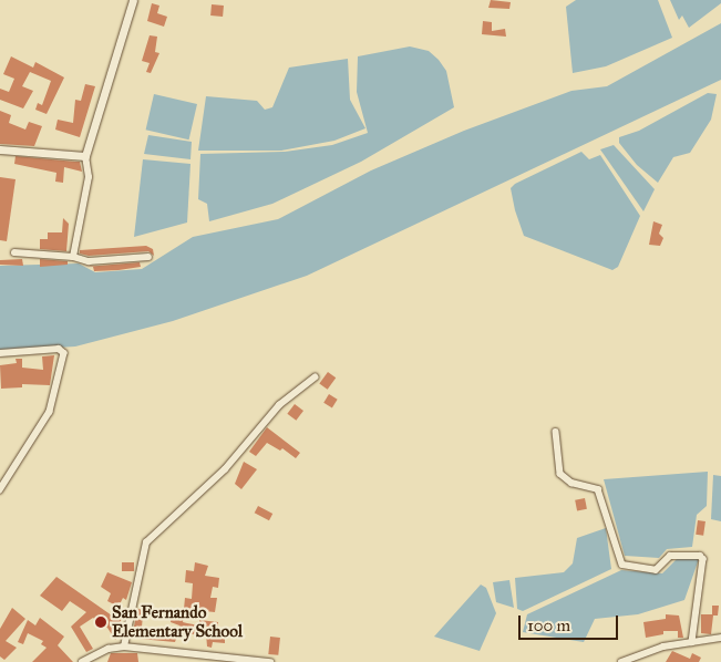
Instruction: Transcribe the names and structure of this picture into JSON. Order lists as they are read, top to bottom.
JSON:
{
  "places": ["San Fernando Elementary School"],
  "scale_bar": "100 m"
}
